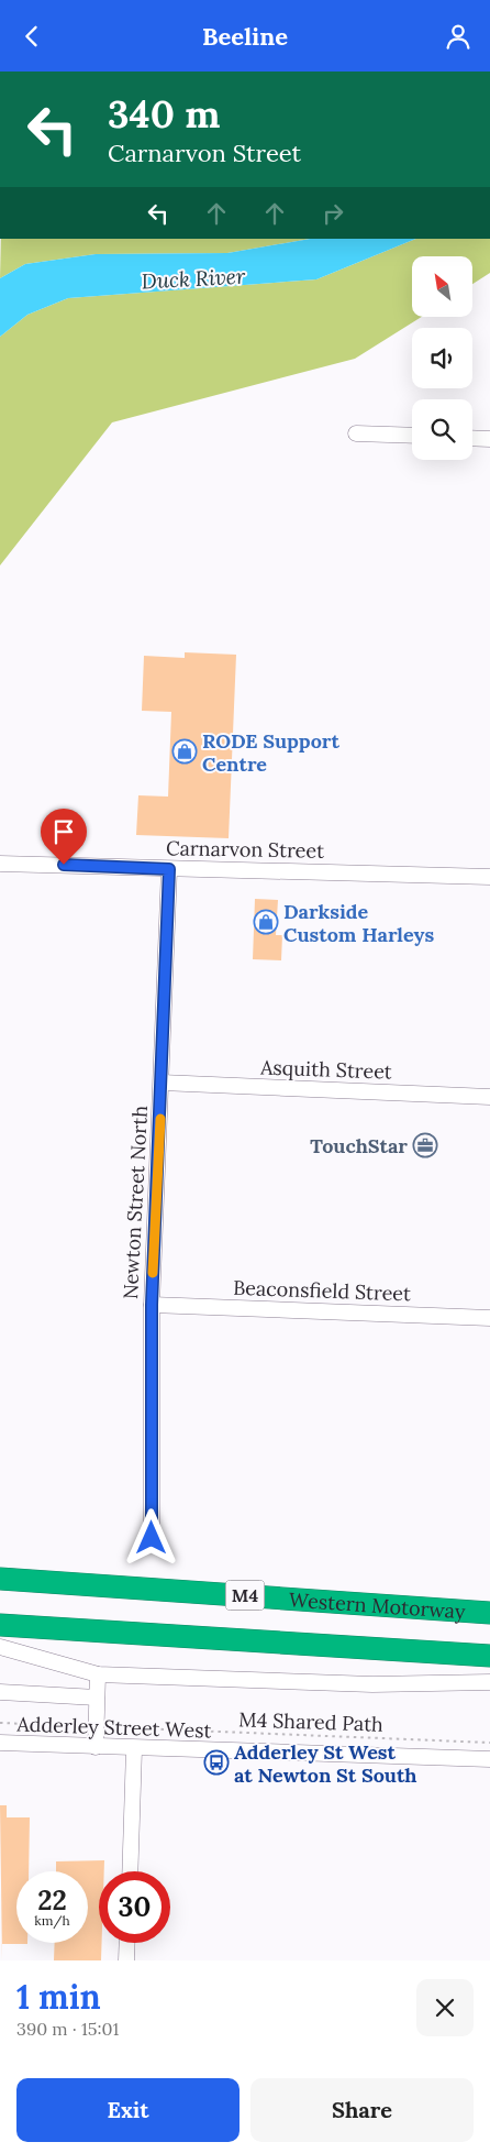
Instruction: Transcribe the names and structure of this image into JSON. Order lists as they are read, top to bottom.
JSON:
{
  "streets": {
    "highway": ["M4", "Western Motorway"],
    "street": [
      "Carnarvon Street",
      "Asquith Street",
      "Newton Street North",
      "Beaconsfield Street",
      "Adderley Street West"
    ],
    "path": ["M4 Shared Path"]
  },
  "crossings": [
    ["Carnarvon Street", "Newton Street North"],
    ["Asquith Street", "Newton Street North"],
    ["Newton Street North", "Beaconsfield Street"]
  ],
  "water": ["Duck River"],
  "places": {
    "shop": ["RODE Support Centre", "Darkside Custom Harleys"],
    "office": ["TouchStar"],
    "bus stop": ["Adderley St West at Newton St South"]
  },
  "north": "top left",
  "page": {
    "header": "Beeline",
    "turn": ["340 m", "Carnarvon Street"],
    "speed": "22 km/h",
    "limit": "30",
    "heading": ["1 min", "390 m · 15:01"],
    "buttons": ["Exit", "Share"]
  }
}
